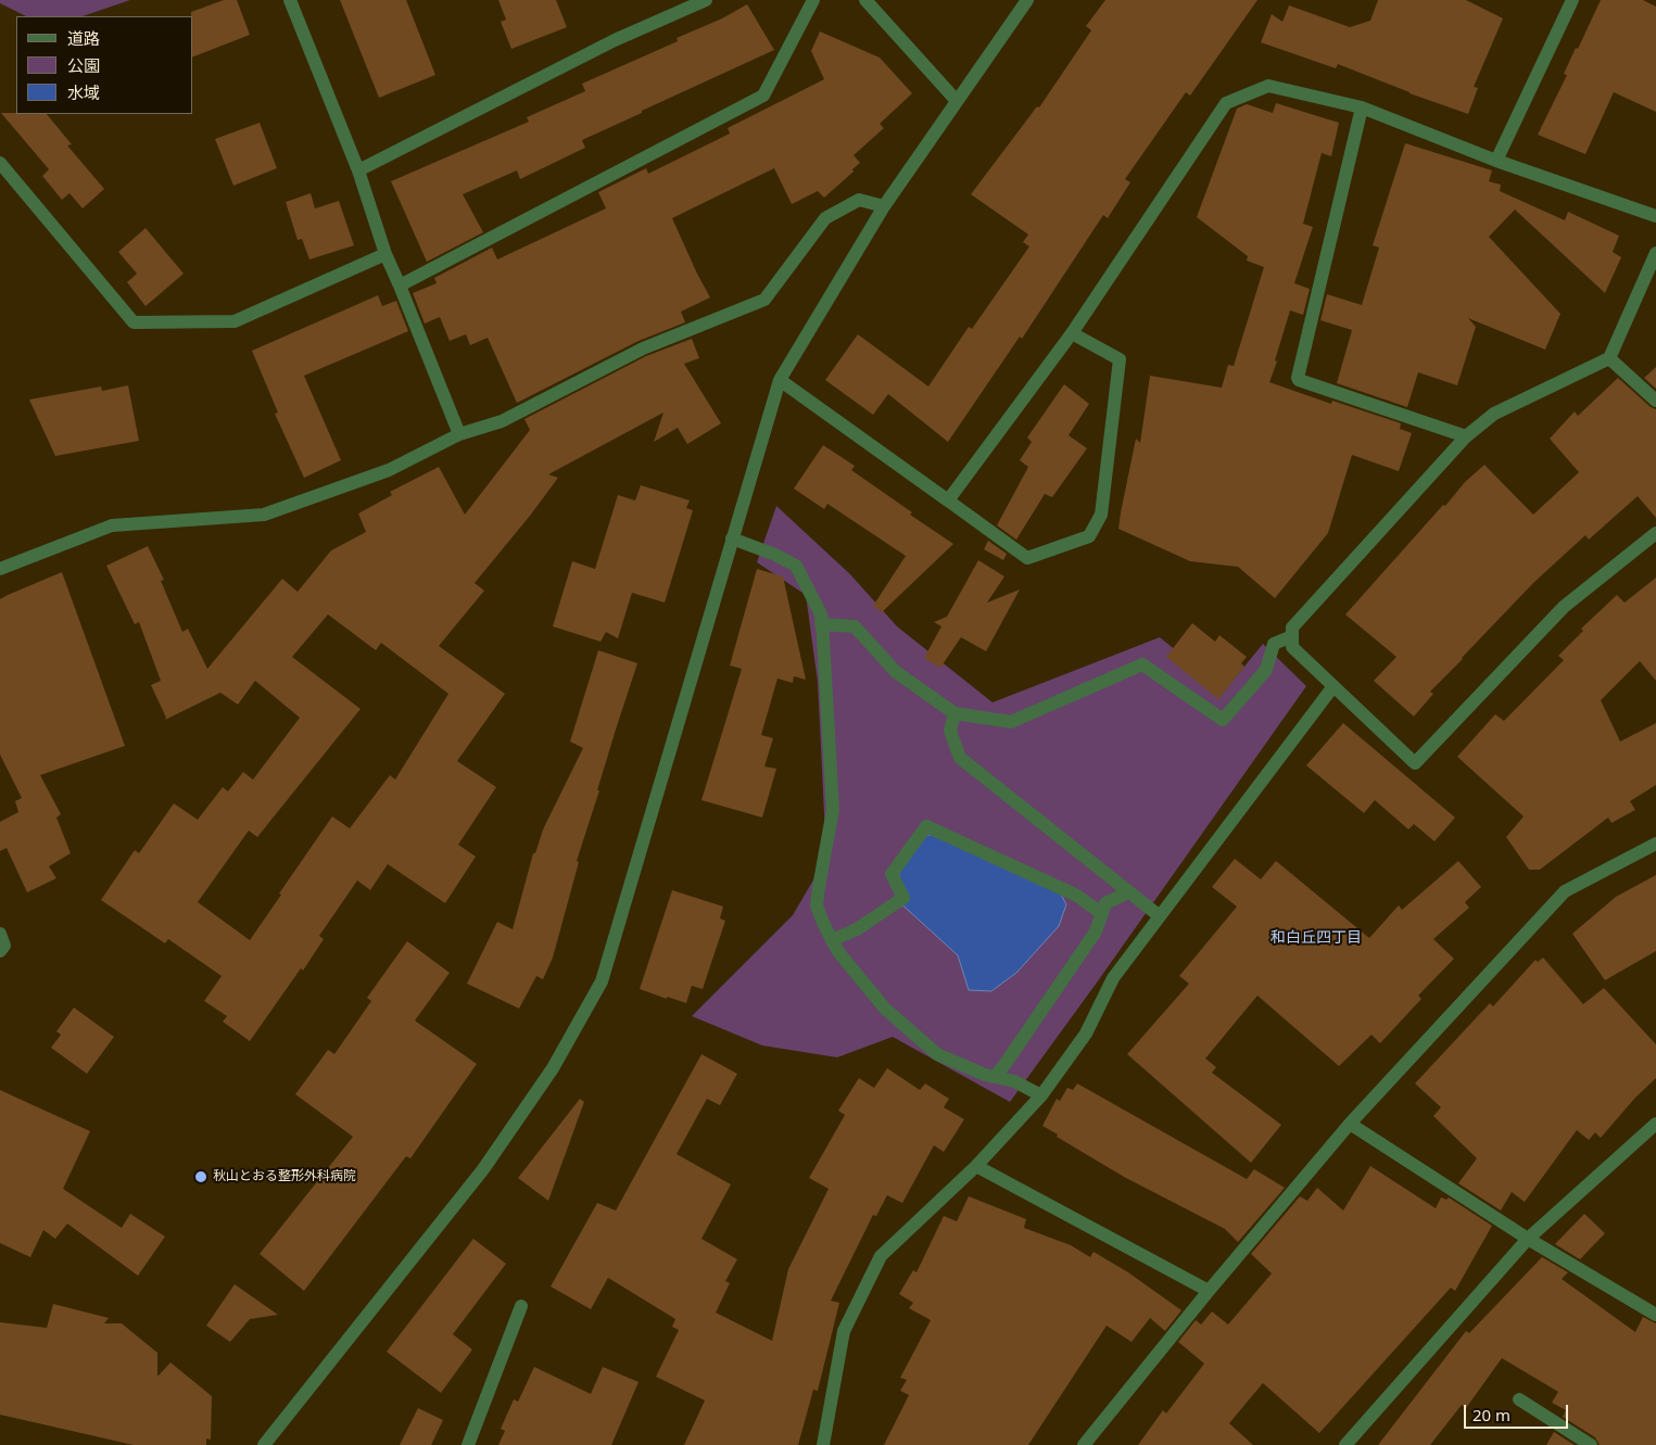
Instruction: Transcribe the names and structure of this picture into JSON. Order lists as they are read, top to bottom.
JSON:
{
  "districts": ["和白丘四丁目"],
  "places": ["秋山とおる整形外科病院"],
  "legend": ["道路", "公園", "水域"],
  "scale_bar": "20 m"
}
